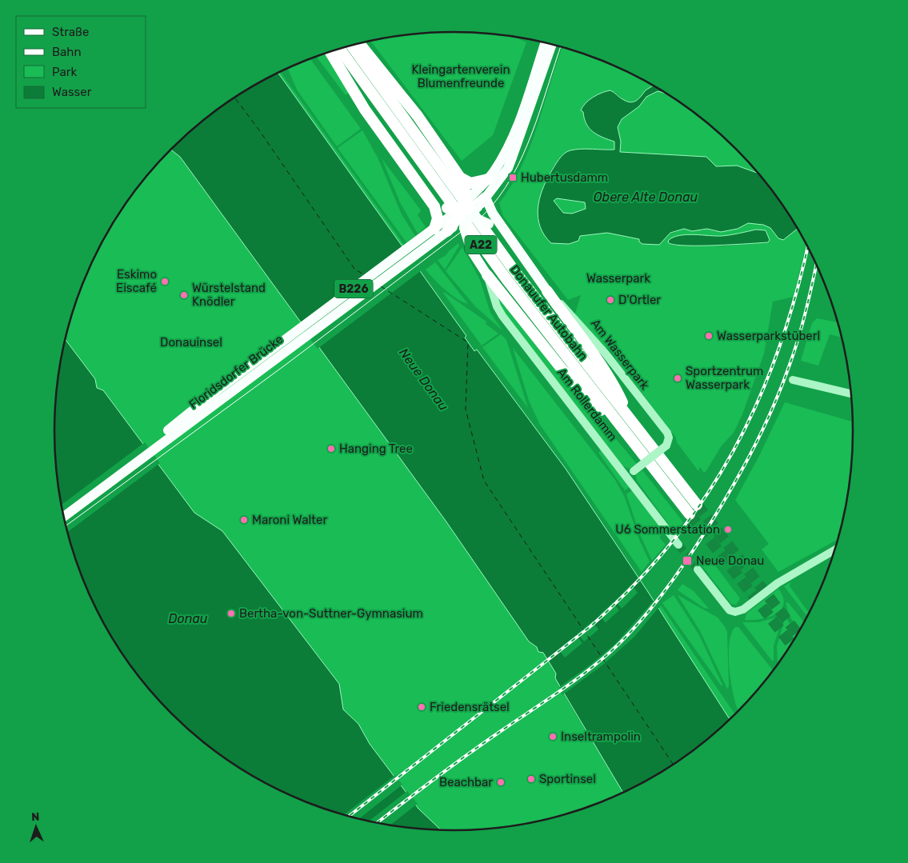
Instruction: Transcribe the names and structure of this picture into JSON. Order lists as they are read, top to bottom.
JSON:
{
  "streets": {
    "highway": ["A22", "Donauufer Autobahn"],
    "main road": ["B226", "Floridsdorfer Brücke"],
    "street": ["Am Wasserpark", "Am Rollerdamm"]
  },
  "crossings": [
    ["B226", "Floridsdorfer Brücke"],
    ["Am Wasserpark", "Am Rollerdamm"]
  ],
  "water": ["Obere Alte Donau", "Neue Donau", "Donau"],
  "parks": ["Kleingartenverein Blumenfreunde", "Wasserpark", "Donauinsel"],
  "places": {
    "transit": ["Hubertusdamm", "Neue Donau"],
    "other": [
      "Eskimo Eiscafé",
      "Würstelstand Knödler",
      "D'Ortler",
      "Wasserparkstüberl",
      "Sportzentrum Wasserpark",
      "Hanging Tree",
      "Maroni Walter",
      "U6 Sommerstation",
      "Bertha-von-Suttner-Gymnasium",
      "Friedensrätsel",
      "Inseltrampolin",
      "Sportinsel",
      "Beachbar"
    ]
  },
  "legend": [
    "Straße",
    "Bahn",
    "Park",
    "Wasser"
  ],
  "north": "top"
}
